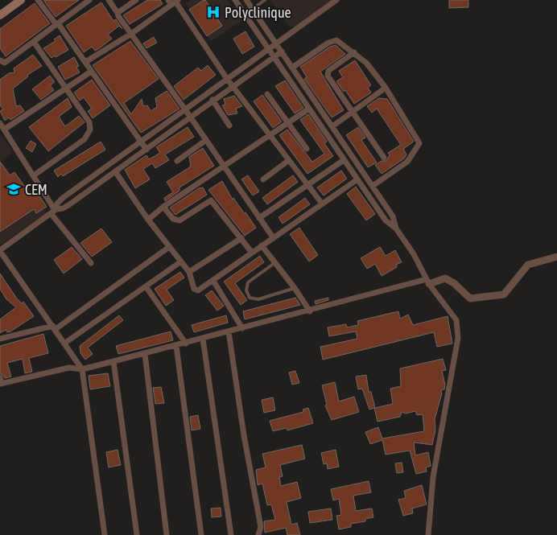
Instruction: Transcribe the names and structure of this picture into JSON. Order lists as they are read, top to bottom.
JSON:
{
  "places": {
    "hospital": ["Polyclinique"],
    "school or university": ["CEM"]
  }
}
